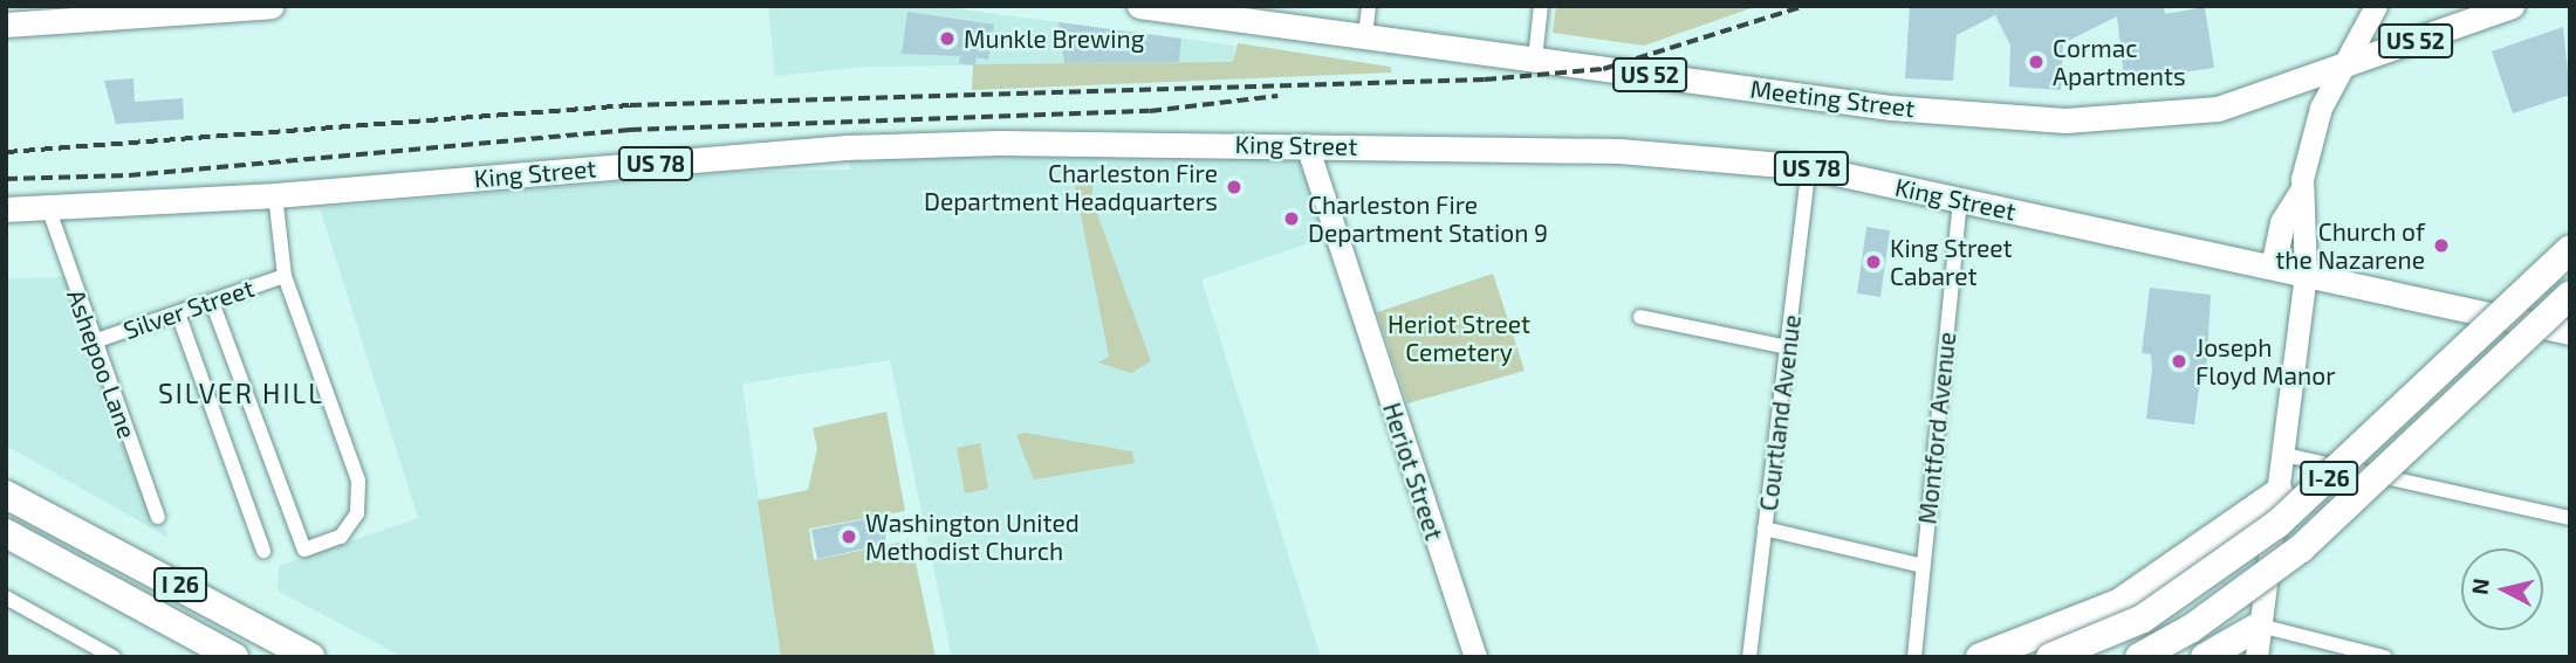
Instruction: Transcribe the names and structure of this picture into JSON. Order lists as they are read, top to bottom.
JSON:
{
  "streets": {
    "highway": ["I-26", "I 26"],
    "main road": [
      "US 52",
      "Meeting Street",
      "King Street",
      "US 78",
      "Heriot Street"
    ],
    "street": [
      "Silver Street",
      "Ashepoo Lane",
      "Courtland Avenue",
      "Montford Avenue"
    ]
  },
  "crossings": [
    ["King Street", "Ashepoo Lane"],
    ["King Street", "Courtland Avenue"],
    ["King Street", "Montford Avenue"],
    ["King Street", "Heriot Street"],
    ["Silver Street", "Ashepoo Lane"]
  ],
  "districts": ["SILVER HILL"],
  "parks": ["Heriot Street Cemetery"],
  "places": [
    "Munkle Brewing",
    "Cormac Apartments",
    "Charleston Fire Department Headquarters",
    "Charleston Fire Department Station 9",
    "Church of the Nazarene",
    "King Street Cabaret",
    "Joseph Floyd Manor",
    "Washington United Methodist Church"
  ],
  "north": "left"
}
